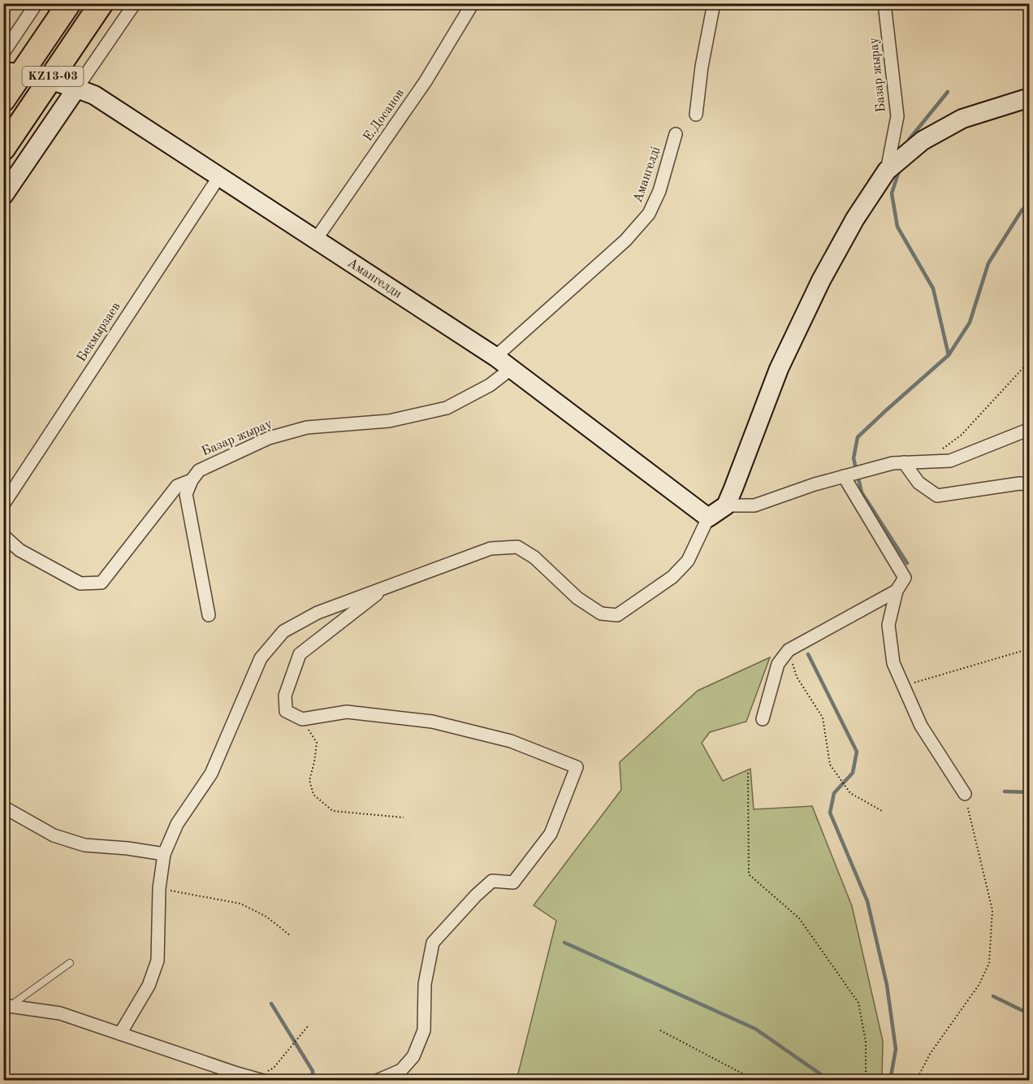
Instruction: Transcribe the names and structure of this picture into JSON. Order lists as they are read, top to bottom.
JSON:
{
  "streets": {
    "highway": ["KZ13-03"],
    "main road": ["Амангелди"],
    "street": [
      "Базар жырау",
      "Е.Досанов",
      "Амангелді",
      "Бекмырзаев"
    ]
  },
  "crossings": [
    ["Базар жырау", "Амангелди"],
    ["KZ13-03", "Амангелди"],
    ["Е.Досанов", "Амангелди"],
    ["Амангелді", "Амангелди"],
    ["Амангелди", "Бекмырзаев"]
  ]
}
